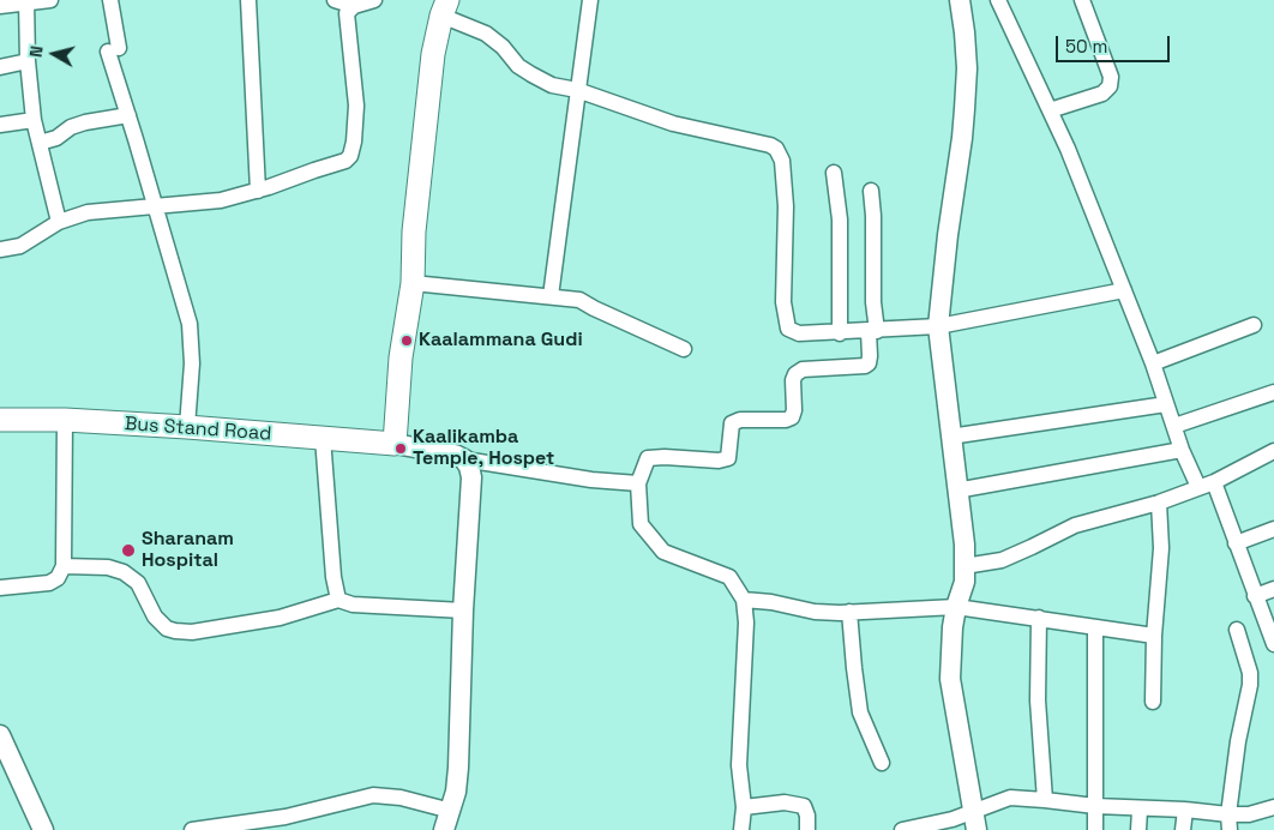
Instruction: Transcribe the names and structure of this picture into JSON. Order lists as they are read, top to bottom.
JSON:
{
  "streets": {
    "main road": ["Bus Stand Road"]
  },
  "places": ["Kaalammana Gudi", "Kaalikamba Temple, Hospet", "Sharanam Hospital"],
  "scale_bar": "50 m",
  "north": "left"
}
